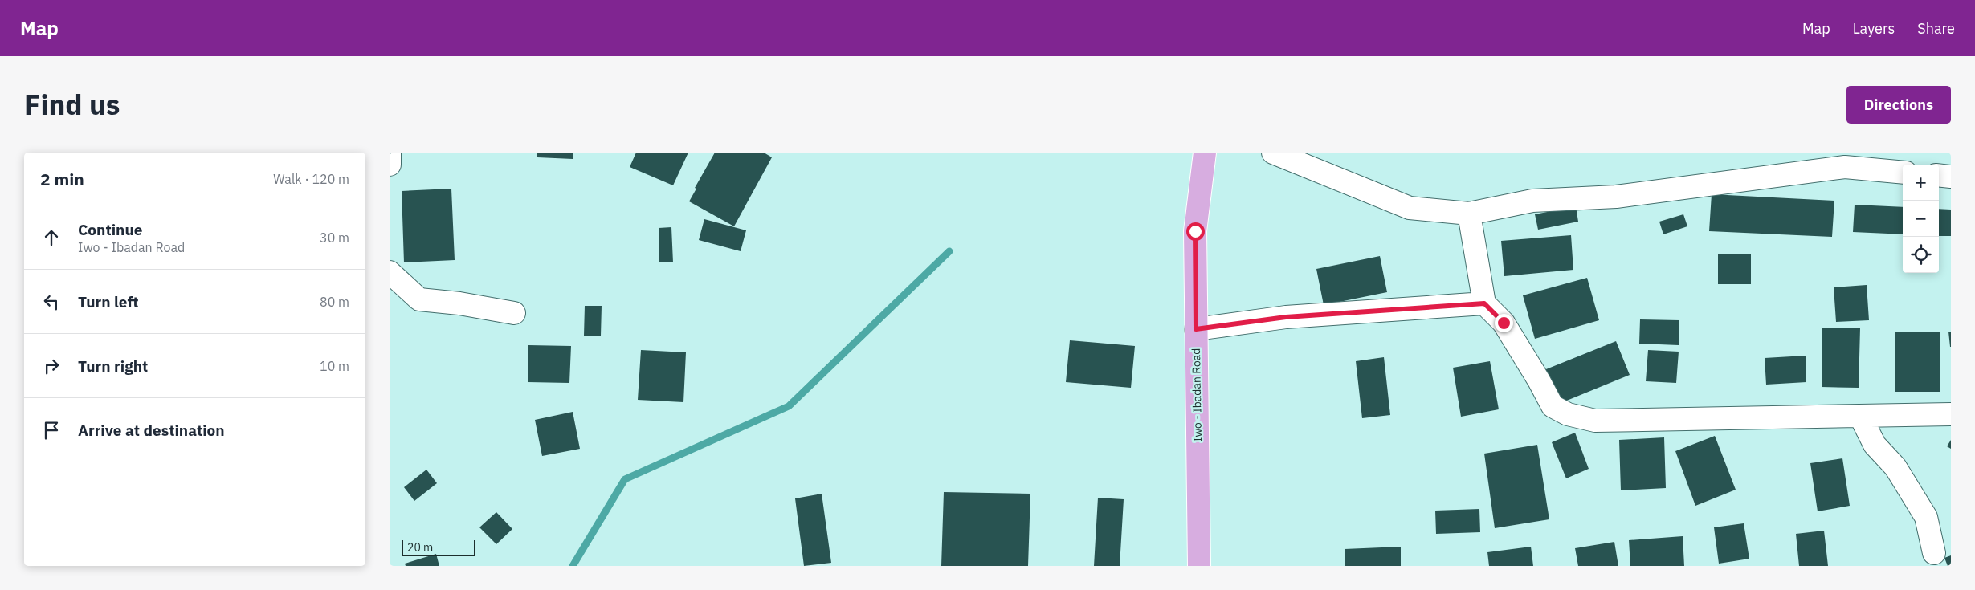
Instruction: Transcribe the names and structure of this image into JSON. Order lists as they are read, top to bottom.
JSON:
{
  "streets": {
    "main road": ["Iwo - Ibadan Road"]
  },
  "scale_bar": "20 m",
  "page": {
    "header": "Map",
    "nav": ["Map", "Layers", "Share"],
    "title": "Find us",
    "buttons": "Directions",
    "heading": ["2 min", "Walk · 120 m"],
    "map_buttons": ["+", "−"],
    "list": [
      ["Continue", "Iwo - Ibadan Road", "30 m"],
      ["Turn left", "80 m"],
      ["Turn right", "10 m"],
      "Arrive at destination"
    ],
    "scale": "20 m"
  }
}
